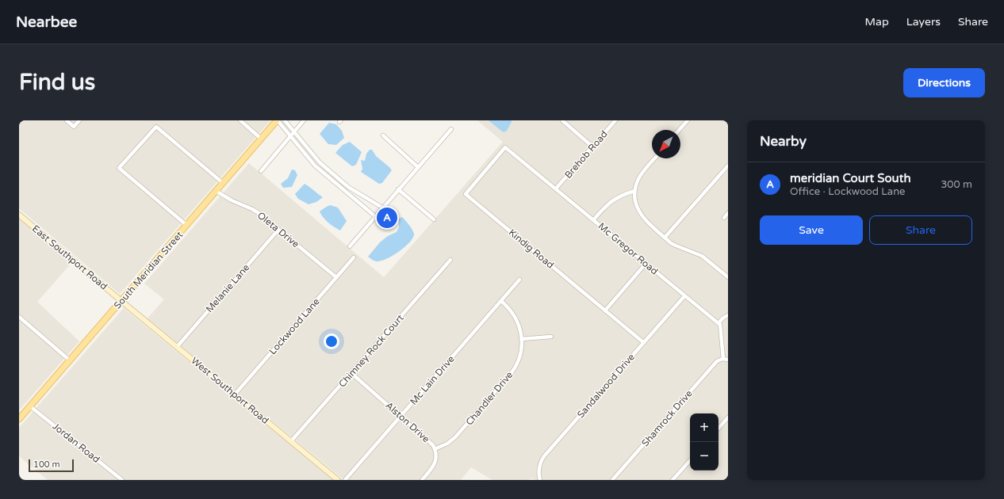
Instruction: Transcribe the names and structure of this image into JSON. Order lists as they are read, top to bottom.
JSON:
{
  "streets": {
    "main road": ["East Southport Road", "South Meridian Street", "West Southport Road"],
    "street": [
      "Brehob Road",
      "Oleta Drive",
      "Kindig Road",
      "Mc Gregor Road",
      "Melanie Lane",
      "Lockwood Lane",
      "Chimney Rock Court",
      "Mc Lain Drive",
      "Sandalwood Drive",
      "Chandler Drive",
      "Shamrock Drive",
      "Alston Drive",
      "Jordan Road"
    ]
  },
  "crossings": [
    ["Brehob Road", "Mc Gregor Road"],
    ["Oleta Drive", "South Meridian Street"],
    ["Oleta Drive", "Melanie Lane"],
    ["Oleta Drive", "Lockwood Lane"],
    ["Kindig Road", "Mc Gregor Road"],
    ["Kindig Road", "Sandalwood Drive"],
    ["Mc Gregor Road", "Sandalwood Drive"],
    ["East Southport Road", "South Meridian Street"],
    ["East Southport Road", "West Southport Road"],
    ["South Meridian Street", "West Southport Road"],
    ["South Meridian Street", "Jordan Road"],
    ["Melanie Lane", "West Southport Road"],
    ["Lockwood Lane", "West Southport Road"],
    ["Chimney Rock Court", "West Southport Road"],
    ["Chimney Rock Court", "Alston Drive"],
    ["Mc Lain Drive", "Chandler Drive"],
    ["Mc Lain Drive", "Alston Drive"],
    ["Chandler Drive", "Alston Drive"]
  ],
  "scale_bar": "100 m",
  "north": "bottom left",
  "page": {
    "header": "Nearbee",
    "nav": ["Map", "Layers", "Share"],
    "buttons": [
      "Directions",
      ["Save", "Share"]
    ],
    "title": "Find us",
    "heading": "Nearby",
    "list": [
      {
        "mark": "A",
        "name": "meridian Court South",
        "note": "Office · Lockwood Lane",
        "value": "300 m"
      }
    ],
    "pins": "A",
    "map_buttons": ["+", "−"],
    "scale": "100 m"
  }
}
